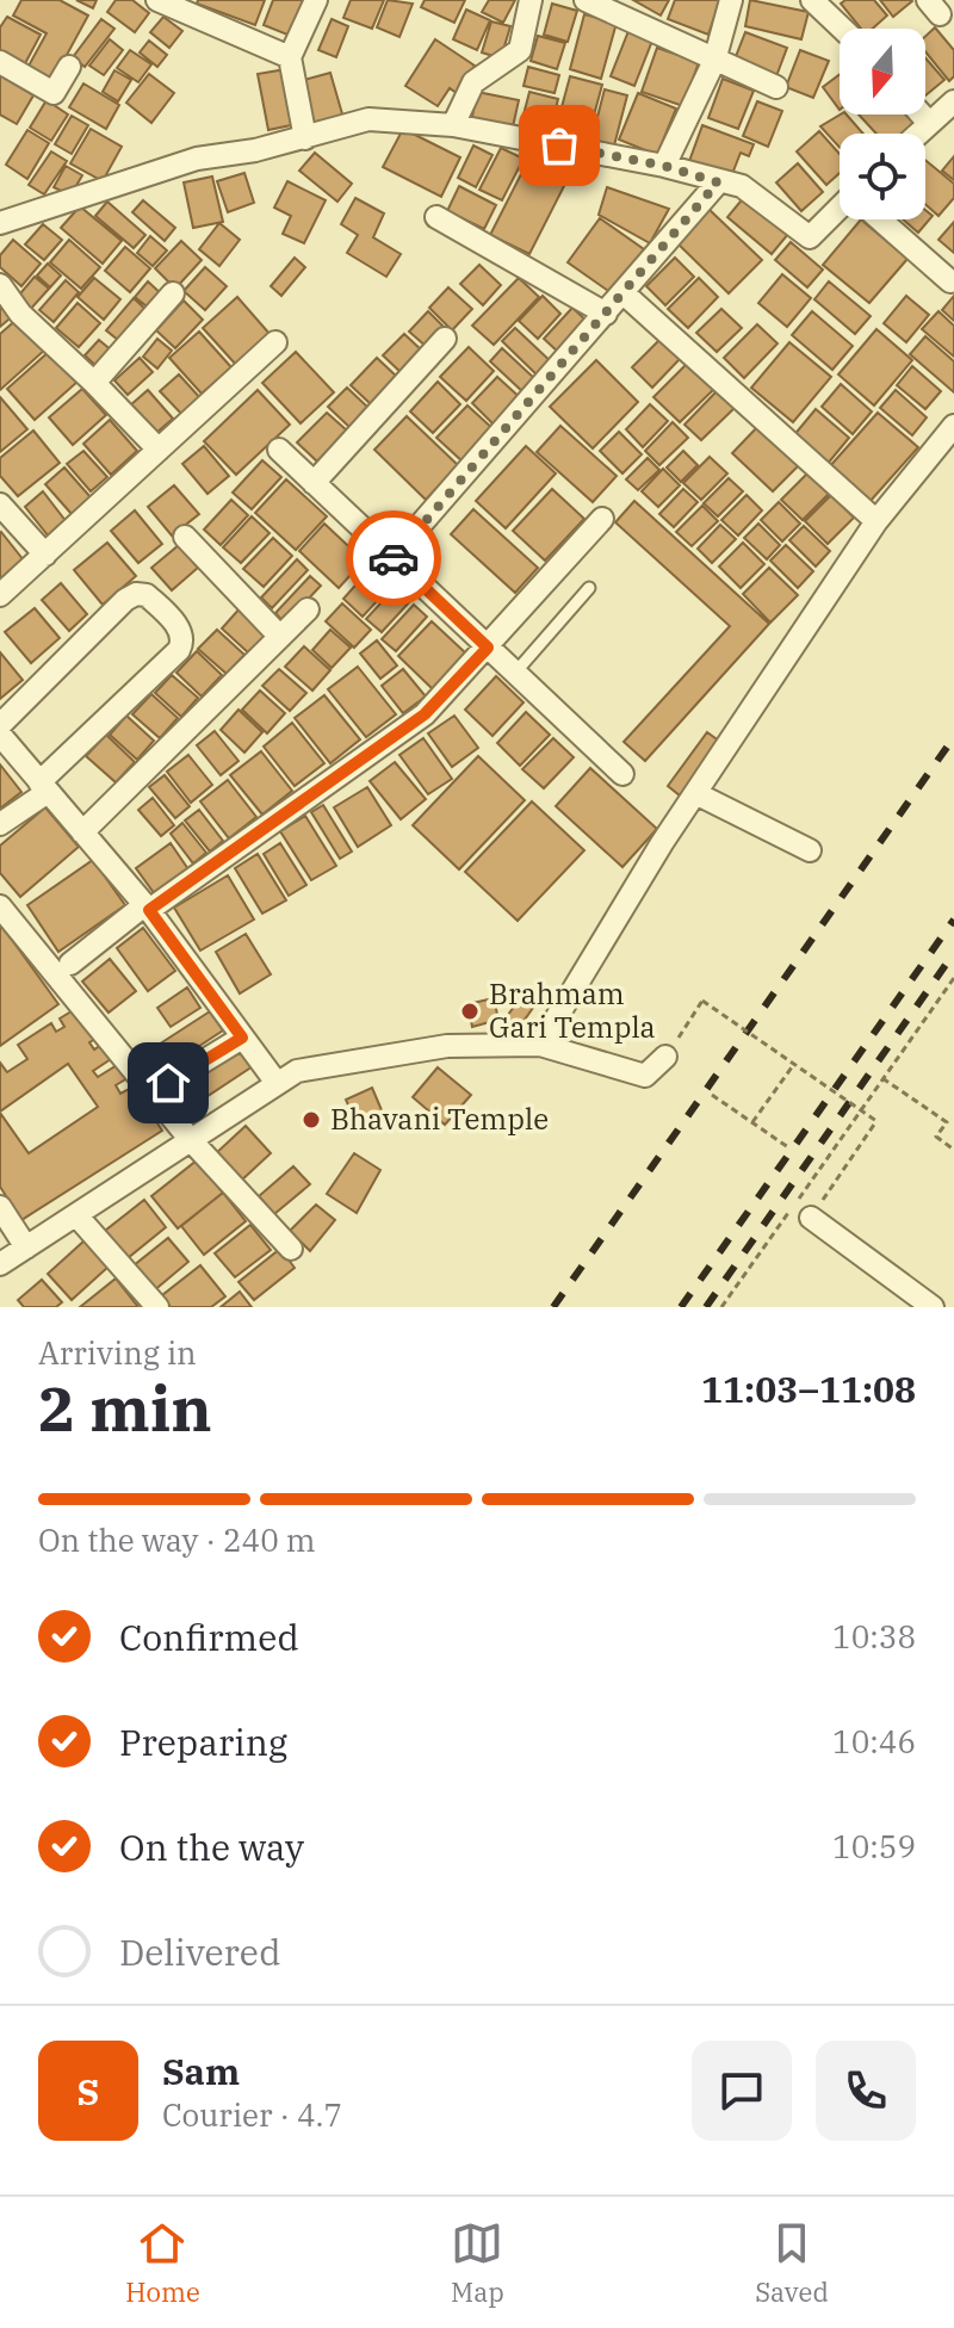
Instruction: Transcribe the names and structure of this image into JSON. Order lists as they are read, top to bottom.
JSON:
{
  "places": ["Brahmam Gari Templa", "Bhavani Temple"],
  "north": "bottom",
  "page": {
    "heading": ["2 min", "Arriving in", "11:03–11:08"],
    "panel": ["Sam", "Courier · 4.7"],
    "bar": "On the way · 240 m",
    "list": [
      ["Confirmed", "10:38"],
      ["Preparing", "10:46"],
      ["On the way", "10:59"],
      "Delivered"
    ],
    "round": "S",
    "tabs": ["Home", "Map", "Saved"]
  }
}
